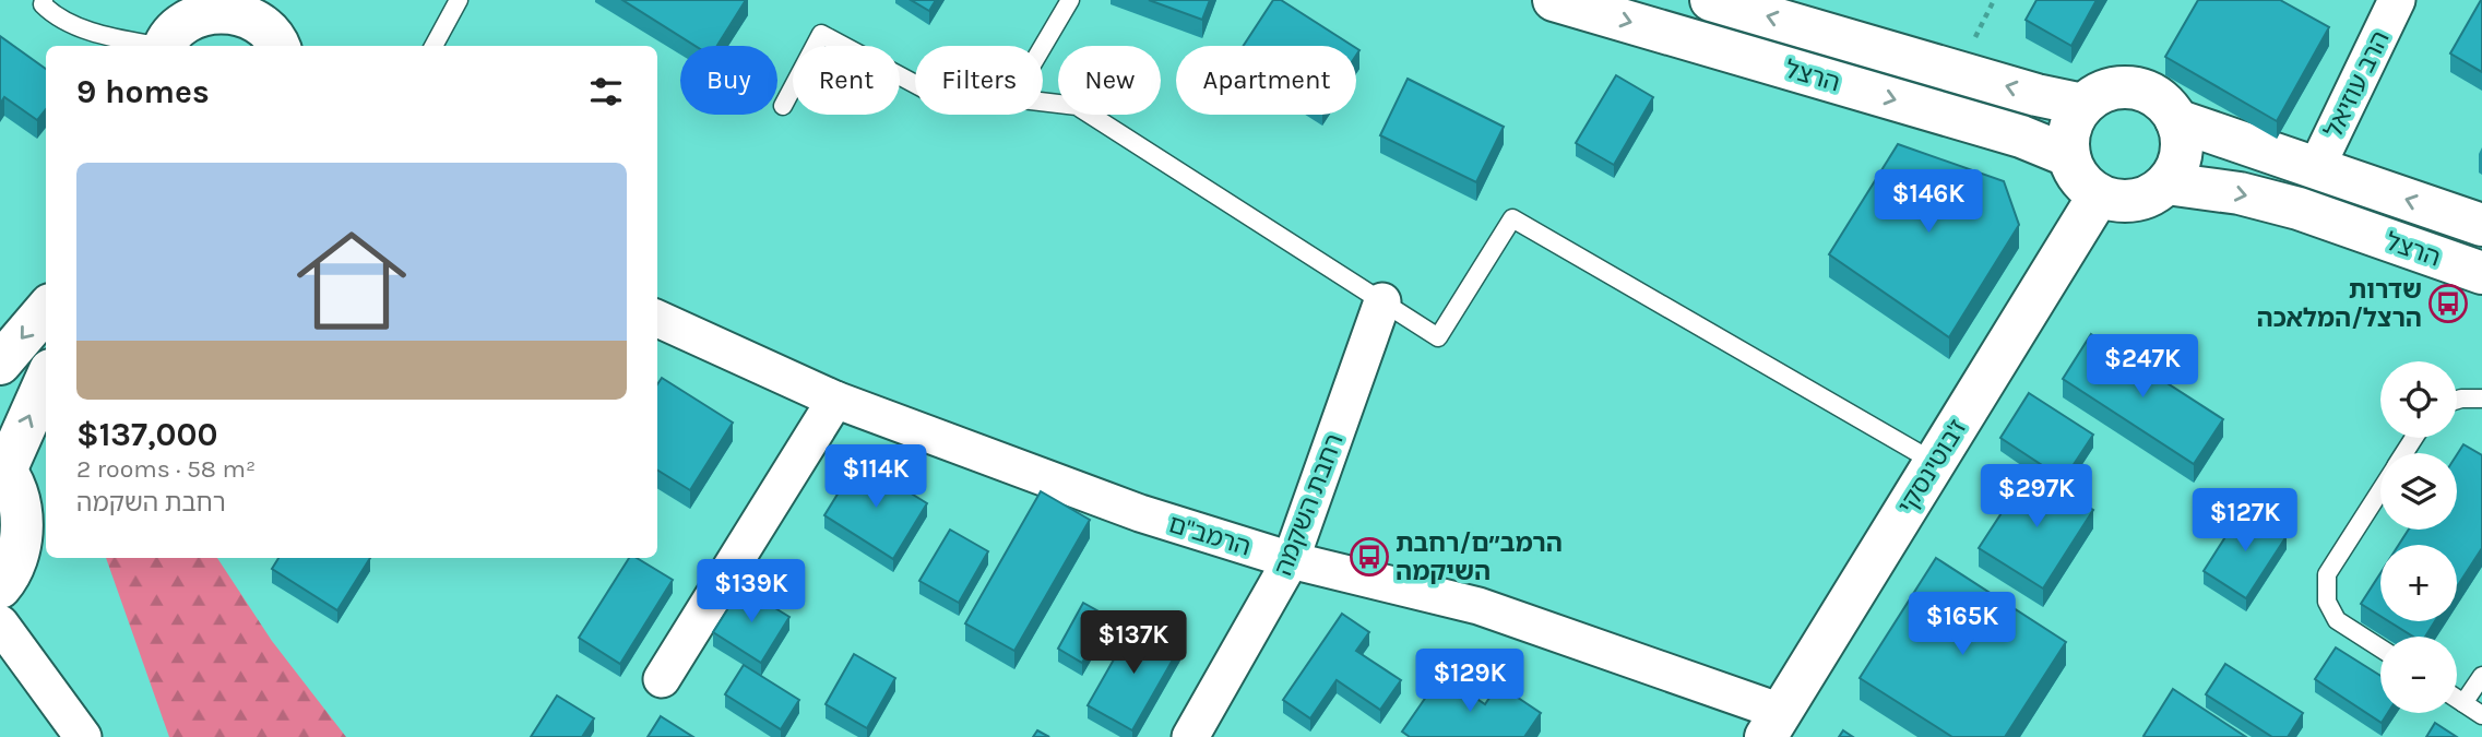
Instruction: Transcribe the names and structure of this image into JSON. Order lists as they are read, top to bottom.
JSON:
{
  "streets": {
    "main road": ["הרצל", "ז'בוטינסקי"],
    "street": ["הרב עוזיאל", "רחבת השקמה", "הרמב\"ם"]
  },
  "crossings": [
    ["הרצל", "הרב עוזיאל"],
    ["הרצל", "ז'בוטינסקי"],
    ["ז'בוטינסקי", "הרמב\"ם"],
    ["רחבת השקמה", "הרמב\"ם"]
  ],
  "places": {
    "bus stop": ["שדרות הרצל/המלאכה", "הרמב״ם/רחבת השיקמה"]
  },
  "page": {
    "chip": [
      "Buy",
      "Rent",
      "Filters",
      "New",
      "Apartment"
    ],
    "heading": "9 homes",
    "list": [
      {
        "name": "$137,000",
        "note": "2 rooms · 58 m² · רחבת השקמה"
      }
    ],
    "price": [
      "$146K",
      "$247K",
      "$114K",
      "$297K",
      "$127K",
      "$139K",
      "$165K",
      "$137K",
      "$129K"
    ],
    "map_buttons": ["+", "−"]
  }
}
